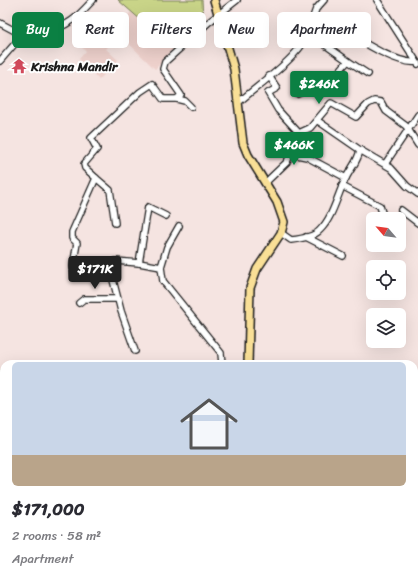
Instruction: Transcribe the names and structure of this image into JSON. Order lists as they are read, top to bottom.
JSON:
{
  "places": {
    "temple": ["Krishna Mandir"]
  },
  "north": "top left",
  "page": {
    "chip": [
      "Buy",
      "Rent",
      "Filters",
      "New",
      "Apartment"
    ],
    "price": ["$246K", "$466K", "$171K"],
    "list": [
      {
        "name": "$171,000",
        "note": "2 rooms · 58 m² · Apartment"
      }
    ]
  }
}
